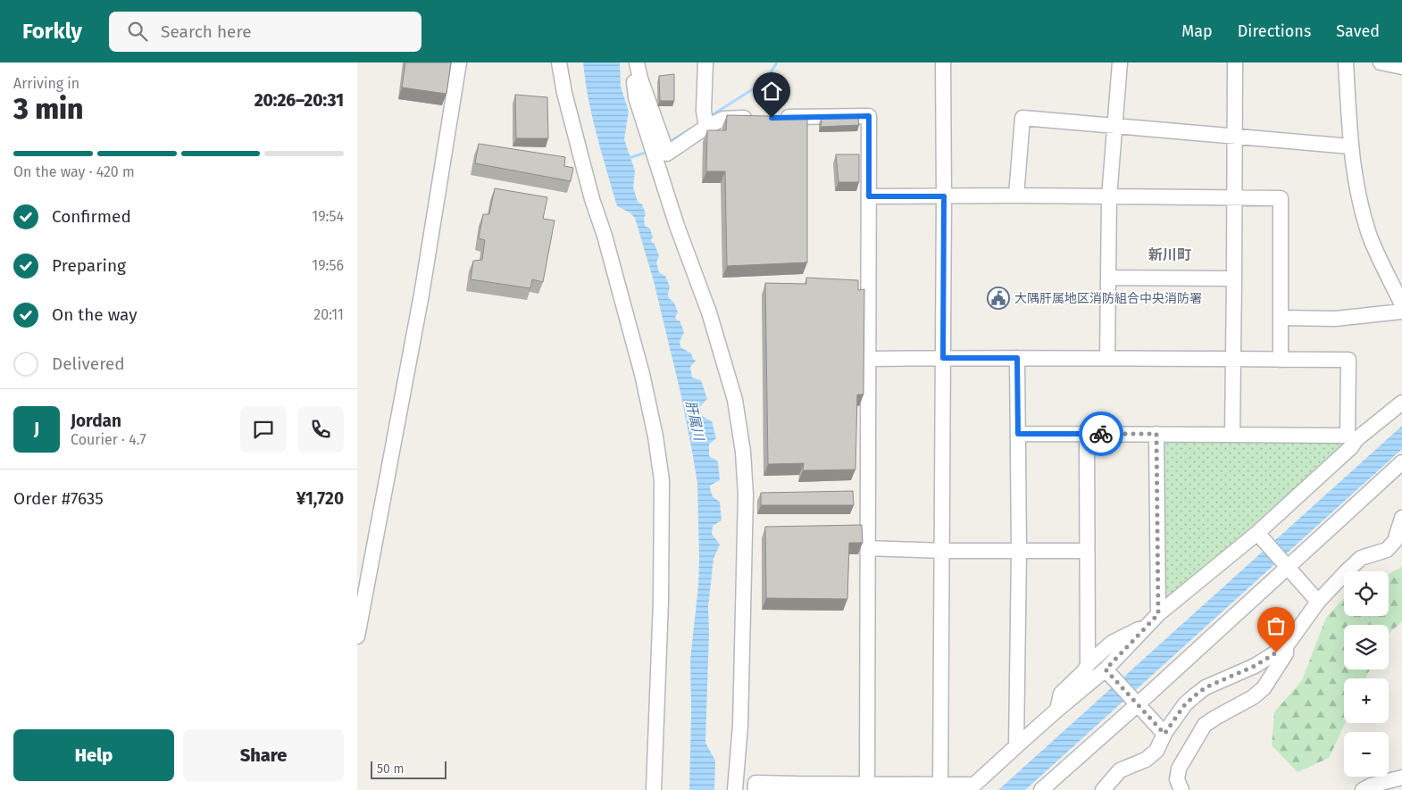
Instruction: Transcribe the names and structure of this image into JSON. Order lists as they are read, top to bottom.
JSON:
{
  "districts": ["新川町"],
  "water": ["肝属川"],
  "places": {
    "public building": ["大隅肝属地区消防組合中央消防署"]
  },
  "scale_bar": "50 m",
  "page": {
    "header": "Forkly",
    "search": "Search here",
    "nav": ["Map", "Directions", "Saved"],
    "heading": ["3 min", "Arriving in", "20:26–20:31"],
    "panel": [
      "Jordan",
      "Courier · 4.7",
      "Order #7635",
      "¥1,720"
    ],
    "bar": "On the way · 420 m",
    "list": [
      ["Confirmed", "19:54"],
      ["Preparing", "19:56"],
      ["On the way", "20:11"],
      "Delivered"
    ],
    "round": "J",
    "map_buttons": ["+", "−"],
    "buttons": ["Help", "Share"],
    "scale": "50 m"
  }
}
